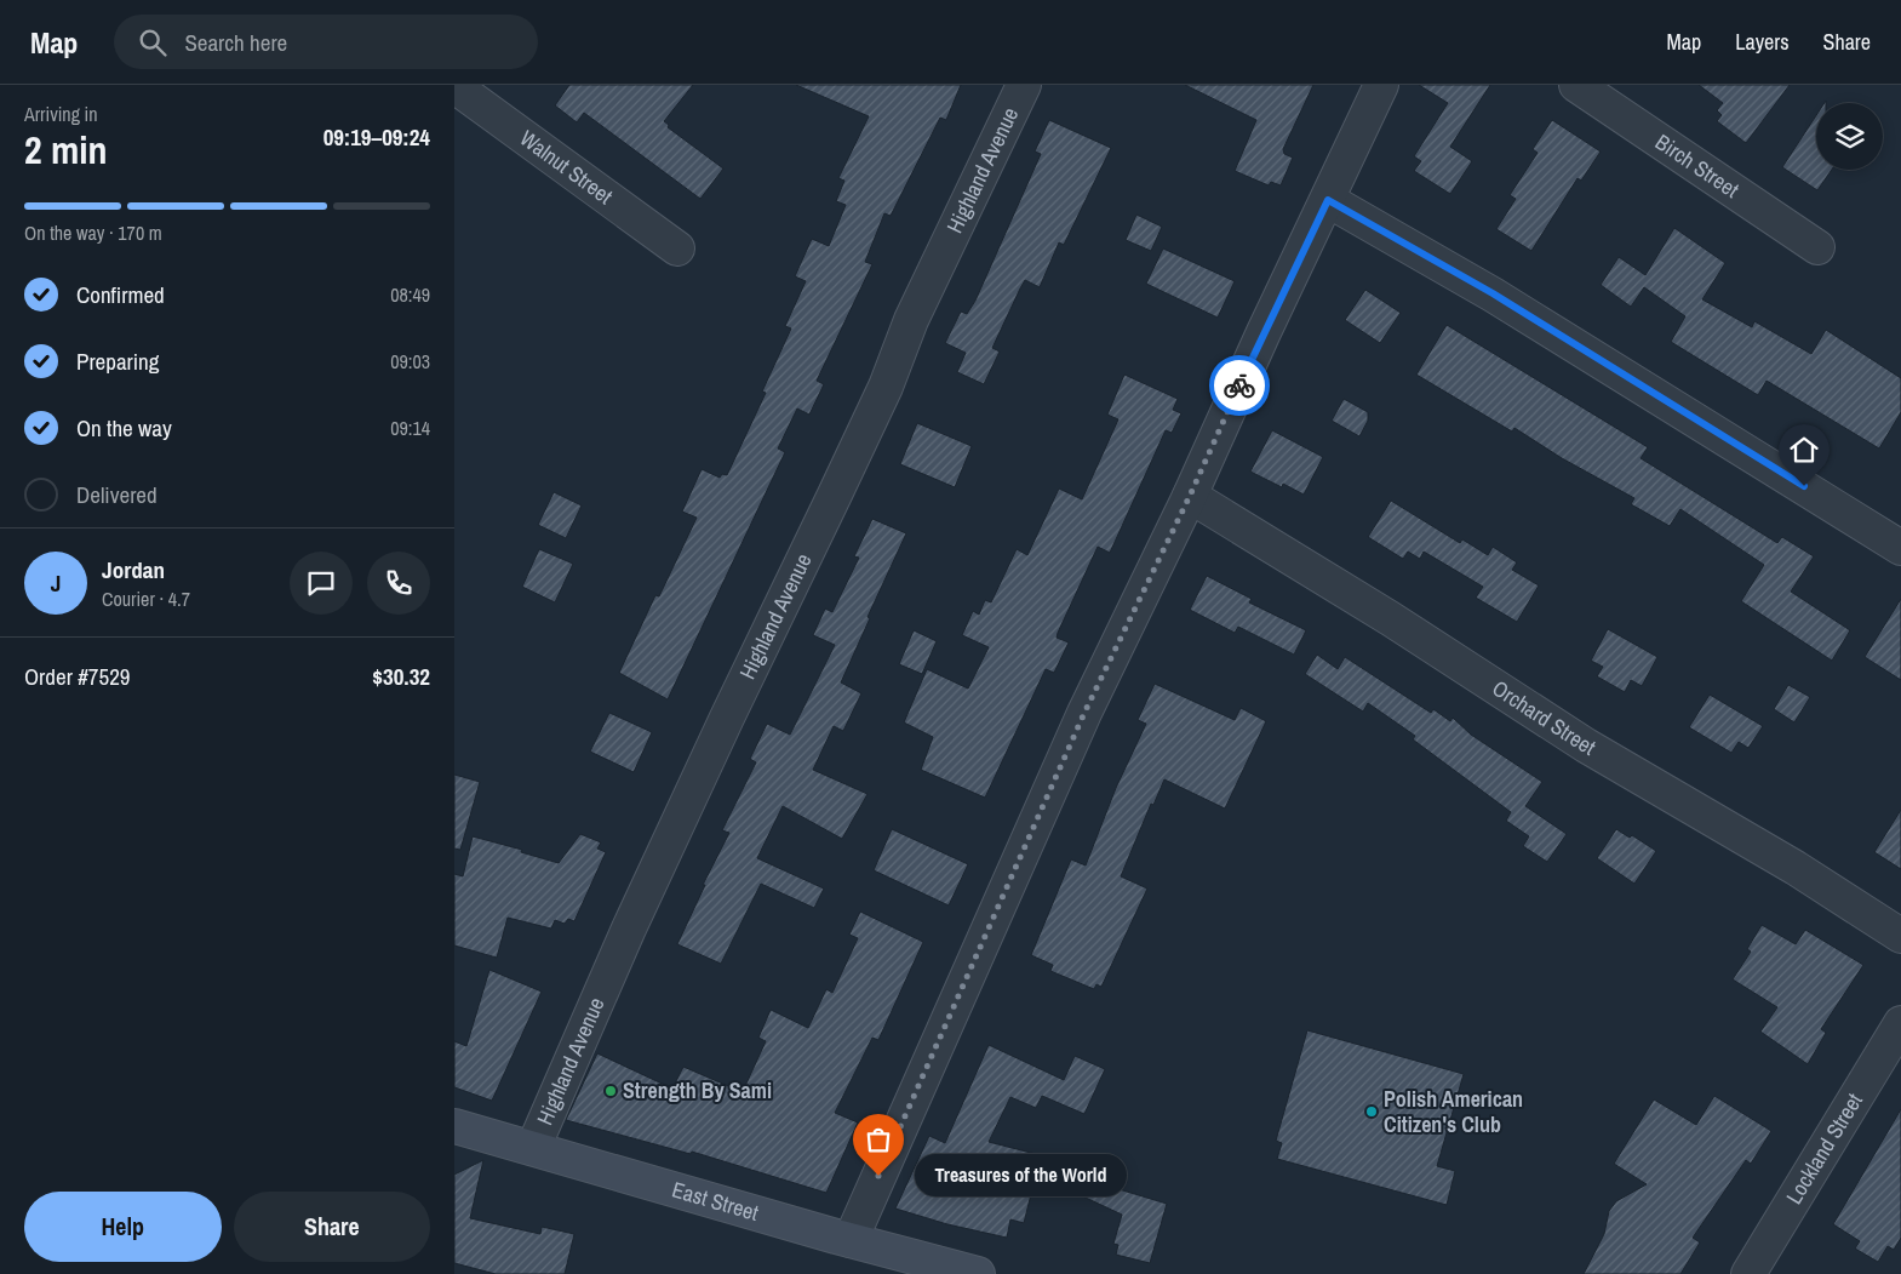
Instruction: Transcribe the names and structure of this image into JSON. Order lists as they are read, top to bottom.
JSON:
{
  "streets": {
    "main road": ["East Street"],
    "street": [
      "Birch Street",
      "Walnut Street",
      "Highland Avenue",
      "Orchard Street",
      "Lockland Street"
    ]
  },
  "crossings": [
    ["Highland Avenue", "East Street"]
  ],
  "places": ["Strength By Sami", "Polish American Citizen's Club", "Treasures of the World"],
  "page": {
    "header": "Map",
    "search": "Search here",
    "nav": ["Map", "Layers", "Share"],
    "heading": ["2 min", "Arriving in", "09:19–09:24"],
    "panel": [
      "Jordan",
      "Courier · 4.7",
      "Order #7529",
      "$30.32"
    ],
    "bar": "On the way · 170 m",
    "list": [
      ["Confirmed", "08:49"],
      ["Preparing", "09:03"],
      ["On the way", "09:14"],
      "Delivered"
    ],
    "round": "J",
    "bubble": "Treasures of the World",
    "buttons": ["Help", "Share"]
  }
}
